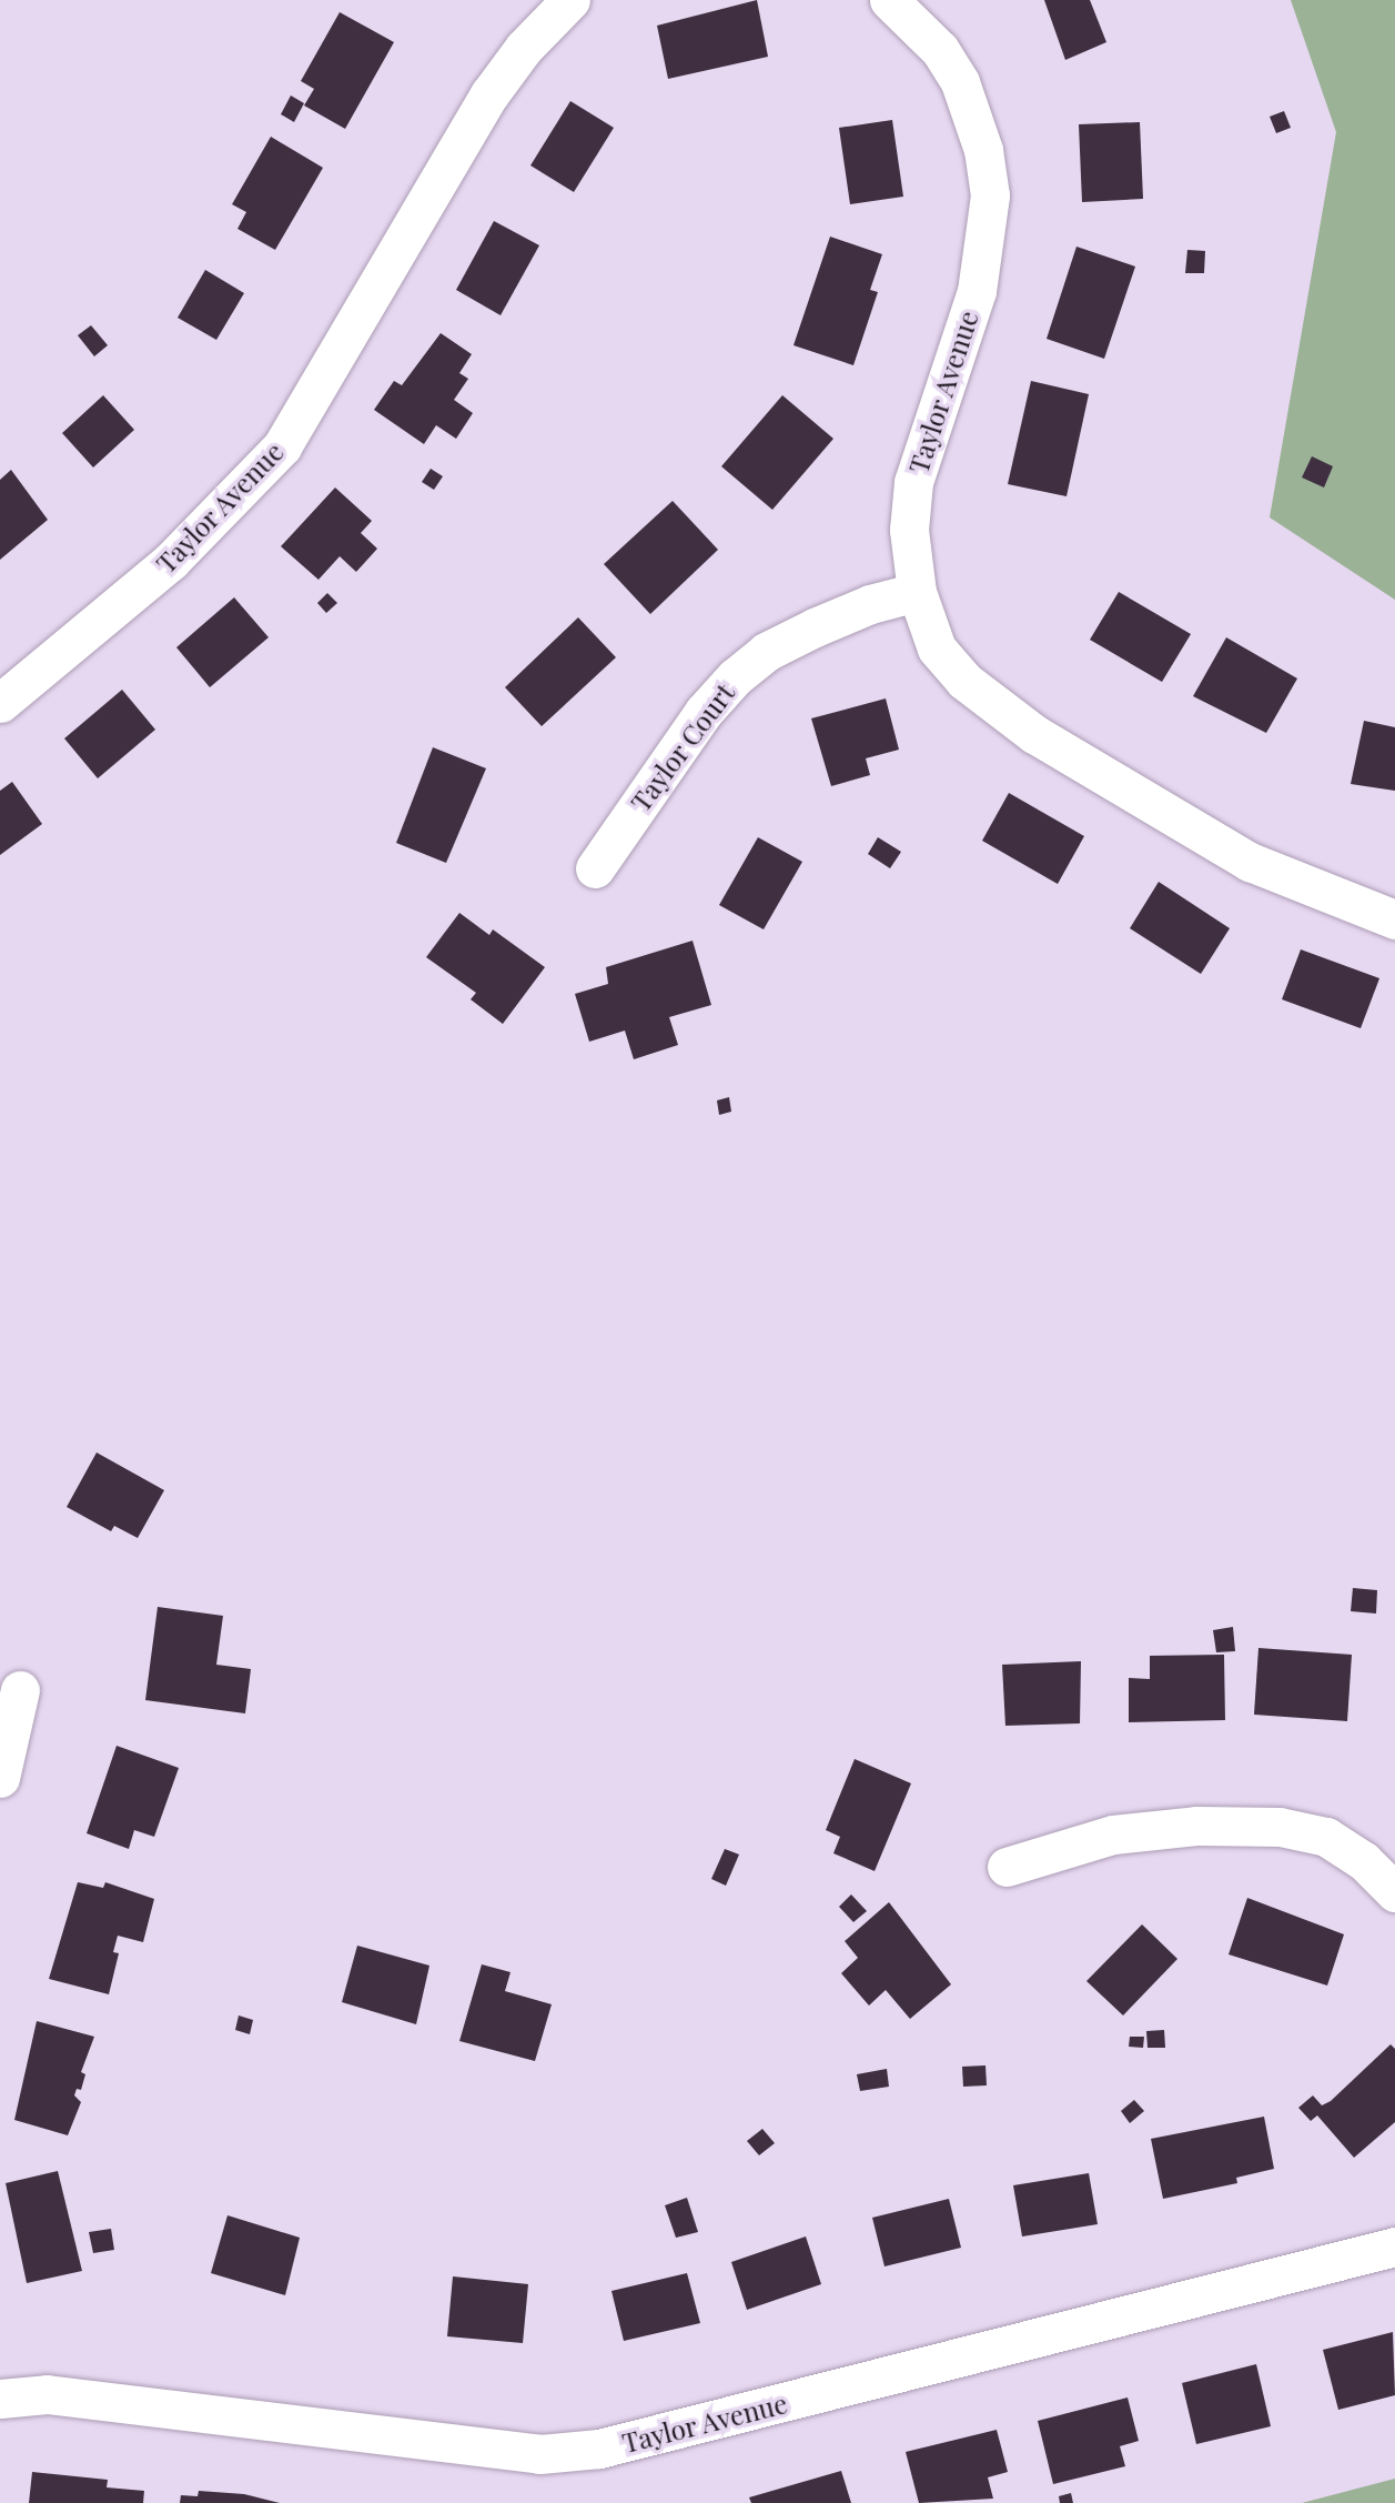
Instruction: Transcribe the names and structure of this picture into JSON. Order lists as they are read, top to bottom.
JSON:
{
  "streets": {
    "street": ["Taylor Avenue", "Taylor Court"]
  },
  "crossings": [
    ["Taylor Avenue", "Taylor Court"]
  ]
}
